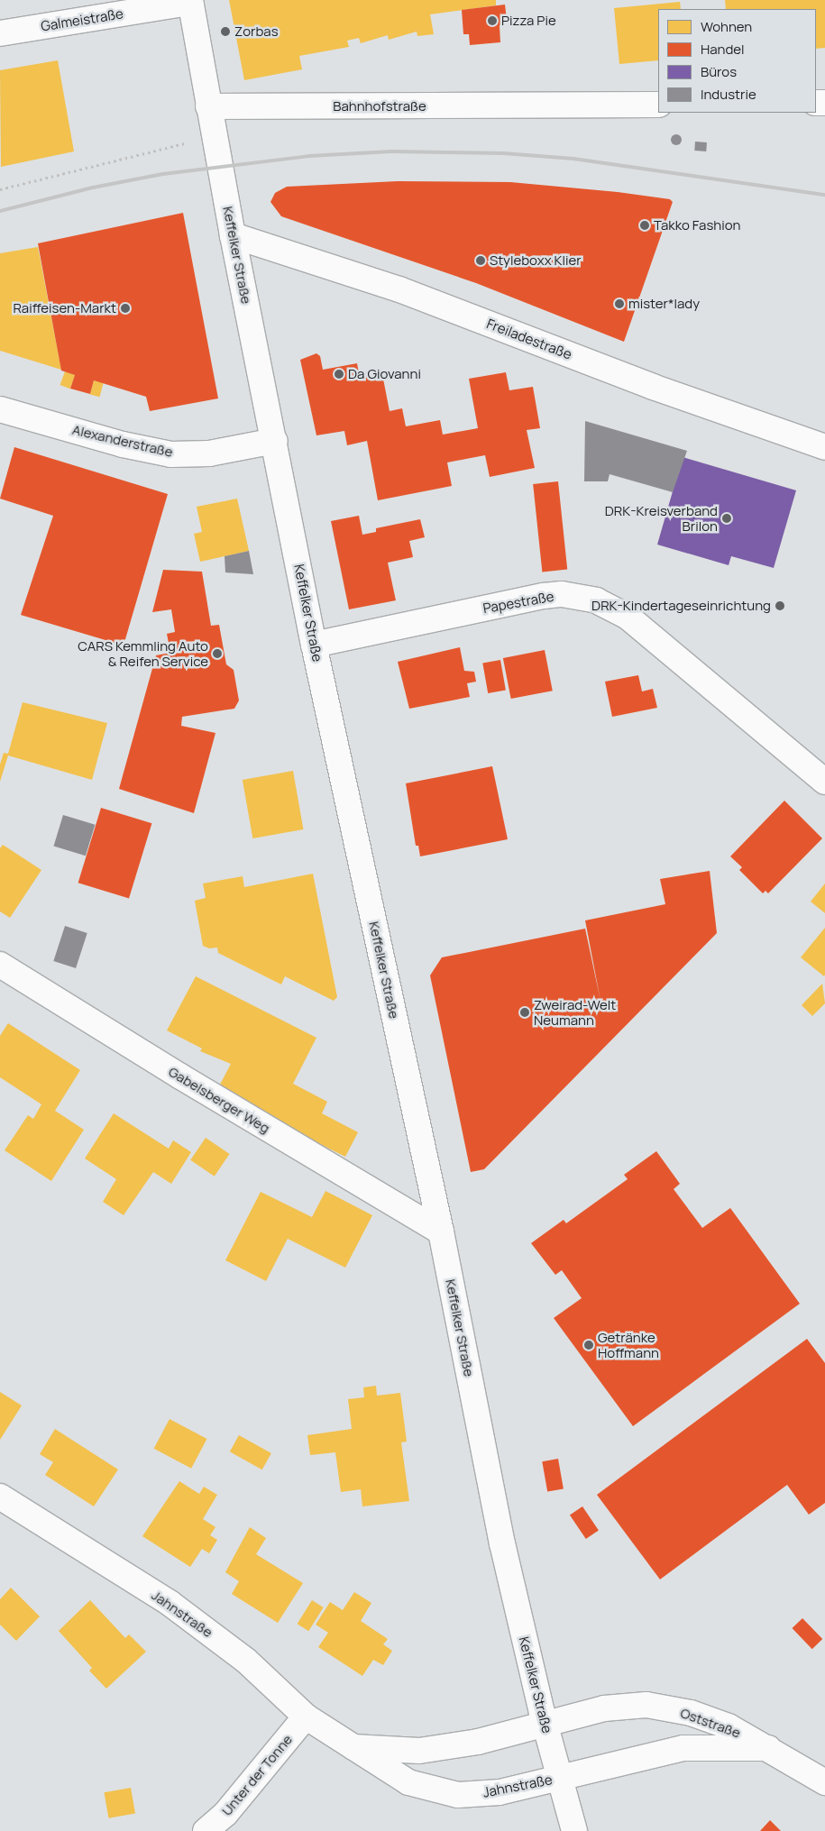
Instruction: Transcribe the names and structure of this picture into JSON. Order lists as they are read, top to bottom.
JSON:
{
  "streets": {
    "street": [
      "Galmeistraße",
      "Bahnhofstraße",
      "Keffelker Straße",
      "Freiladestraße",
      "Alexanderstraße",
      "Papestraße",
      "Gabelsberger Weg",
      "Jahnstraße",
      "Oststraße",
      "Unter der Tonne"
    ]
  },
  "crossings": [
    ["Bahnhofstraße", "Keffelker Straße"],
    ["Keffelker Straße", "Freiladestraße"],
    ["Keffelker Straße", "Alexanderstraße"],
    ["Keffelker Straße", "Papestraße"],
    ["Keffelker Straße", "Gabelsberger Weg"],
    ["Keffelker Straße", "Jahnstraße"],
    ["Keffelker Straße", "Oststraße"],
    ["Jahnstraße", "Oststraße"],
    ["Jahnstraße", "Unter der Tonne"]
  ],
  "places": [
    "Pizza Pie",
    "Zorbas",
    "Takko Fashion",
    "Styleboxx Klier",
    "mister*lady",
    "Raiffeisen-Markt",
    "Da Giovanni",
    "DRK-Kreisverband Brilon",
    "DRK-Kindertageseinrichtung",
    "CARS Kemmling Auto & Reifen Service",
    "Zweirad-Welt Neumann",
    "Getränke Hoffmann"
  ],
  "legend": [
    "Wohnen",
    "Handel",
    "Büros",
    "Industrie"
  ]
}
